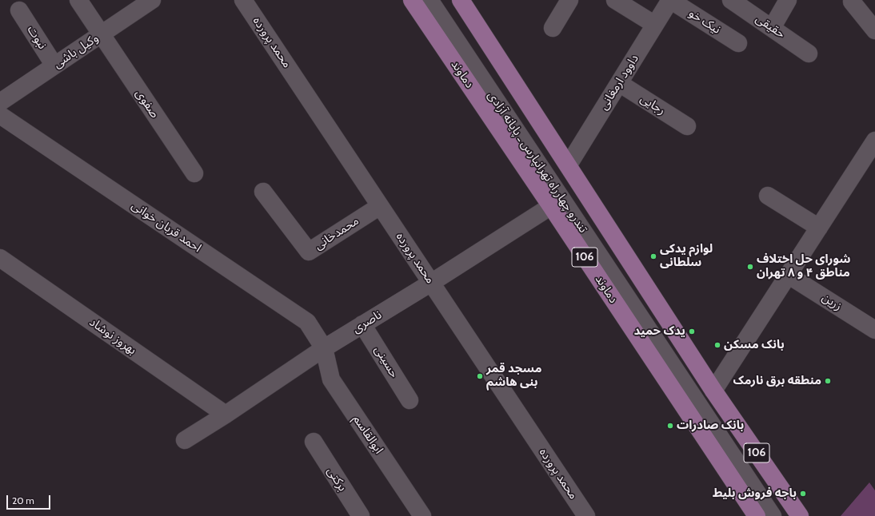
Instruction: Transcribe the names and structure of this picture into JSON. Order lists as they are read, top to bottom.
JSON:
{
  "streets": {
    "main road": ["دماوند", "106"],
    "street": [
      "نیک خو",
      "حقیقی",
      "نبوت",
      "محمد پرورده",
      "وکیل باشی",
      "داوود ارمغانی",
      "صفوی",
      "رجایی",
      "تندرو چهارراه تهرانپارس ـ پایانه آزادی",
      "احمد قربان خوانی",
      "محمدخانی",
      "زرین",
      "ناصری",
      "بهروز نوشاد",
      "حسینی",
      "ابوالقاسم",
      "برکتی"
    ]
  },
  "crossings": [
    ["نیک خو", "داوود ارمغانی"],
    ["نبوت", "وکیل باشی"],
    ["محمد پرورده", "محمدخانی"],
    ["محمد پرورده", "ناصری"],
    ["وکیل باشی", "صفوی"],
    ["دماوند", "ناصری"],
    ["داوود ارمغانی", "رجایی"],
    ["داوود ارمغانی", "106"],
    ["احمد قربان خوانی", "ناصری"],
    ["احمد قربان خوانی", "ابوالقاسم"],
    ["ناصری", "بهروز نوشاد"],
    ["ناصری", "حسینی"],
    ["ناصری", "ابوالقاسم"]
  ],
  "places": [
    "لوازم یدکی سلطانی",
    "شورای حل اختلاف مناطق ۴ و ۸ تهران",
    "یدک حمید",
    "بانک مسکن",
    "مسجد قمر بنی هاشم",
    "منطقه برق نارمک",
    "بانک صادرات",
    "باجه فروش بلیط"
  ],
  "scale_bar": "20 m"
}
